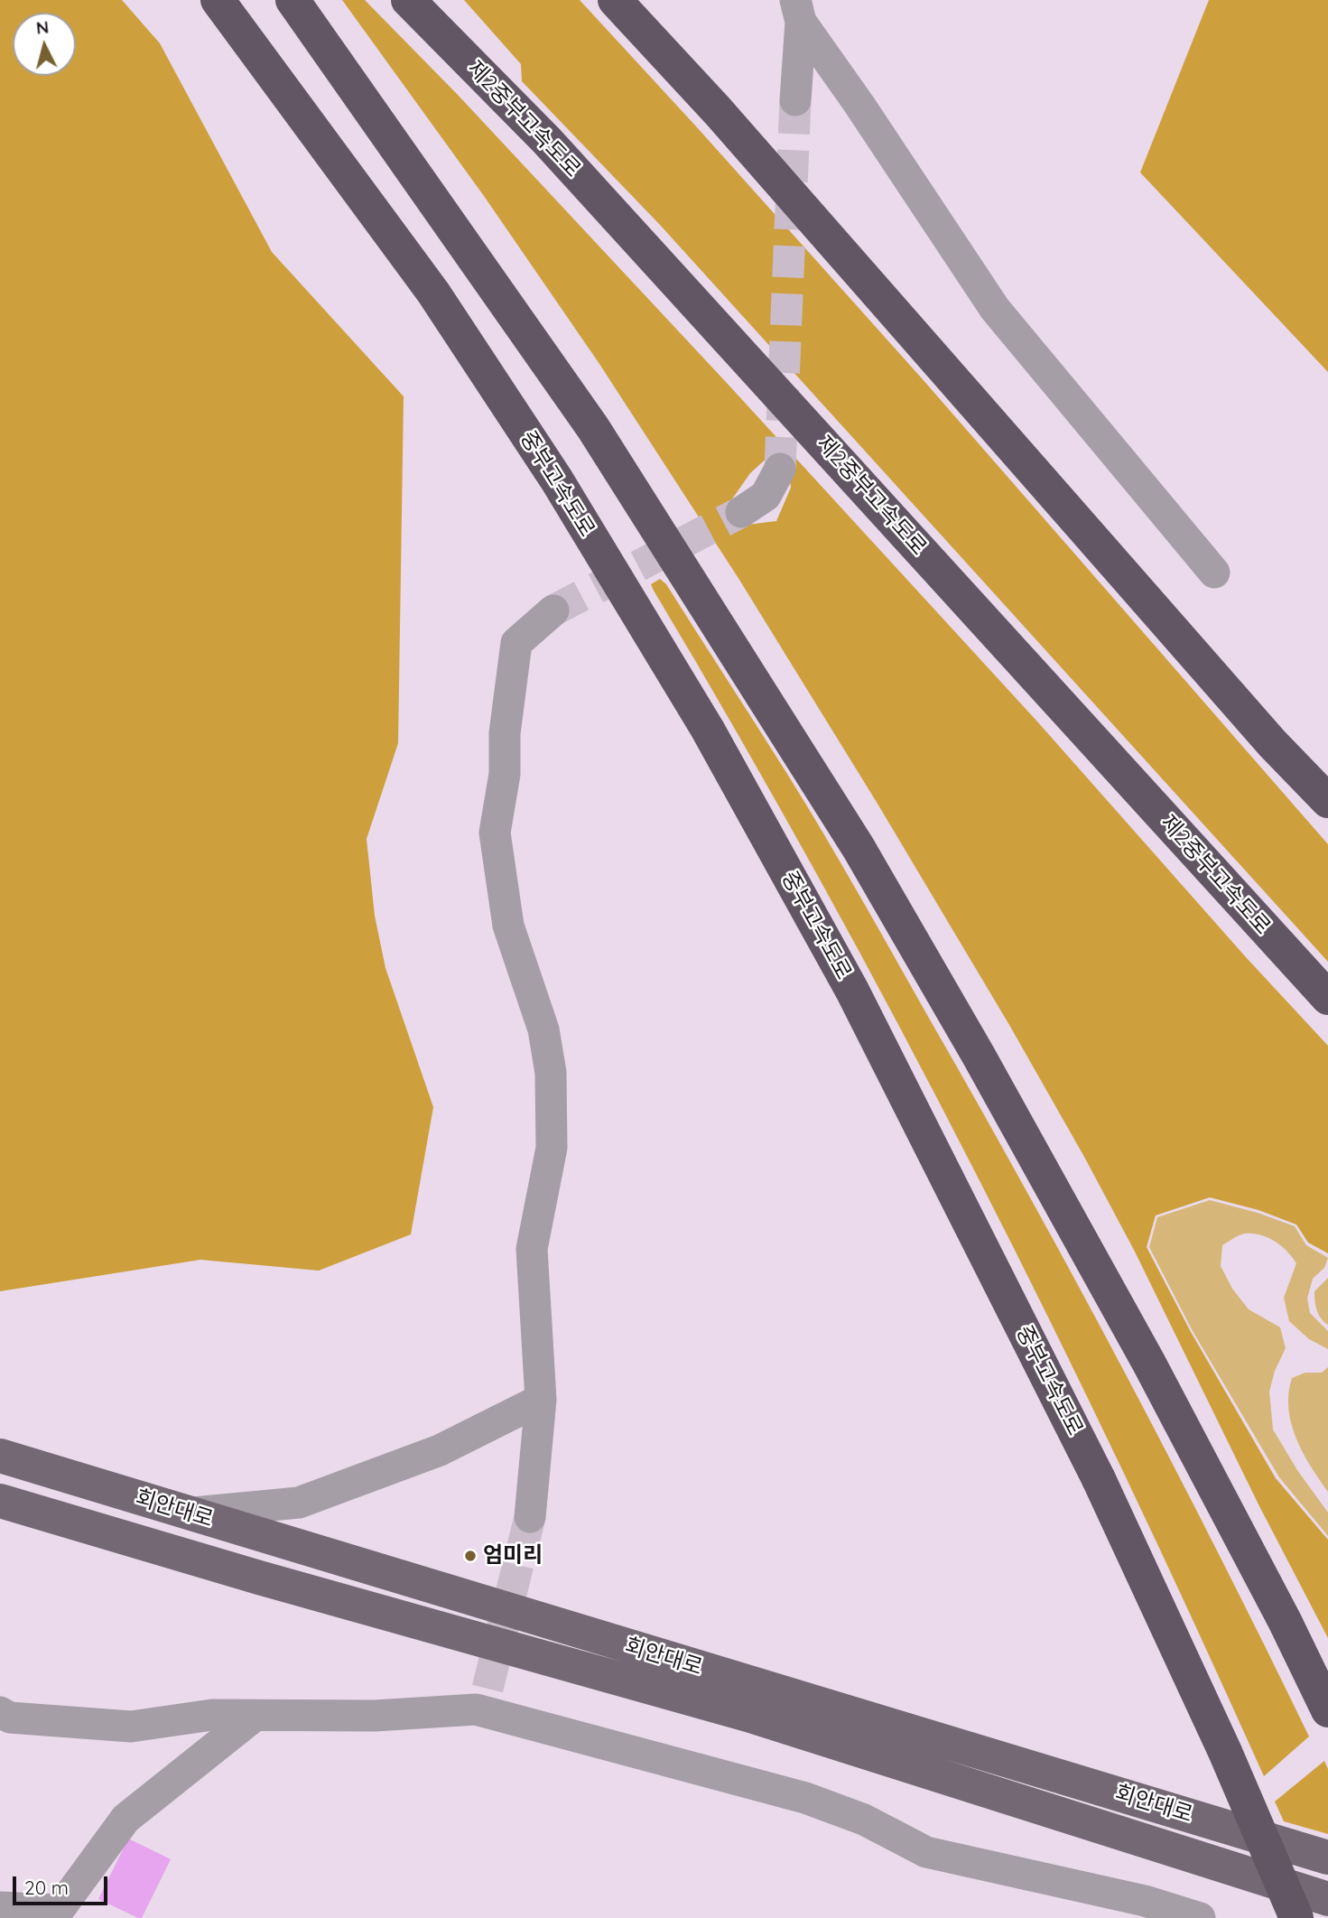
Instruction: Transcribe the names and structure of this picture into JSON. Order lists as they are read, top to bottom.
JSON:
{
  "streets": {
    "highway": ["제2중부고속도로", "중부고속도로"],
    "main road": ["회안대로"]
  },
  "places": ["엄미리"],
  "scale_bar": "20 m",
  "north": "top"
}
